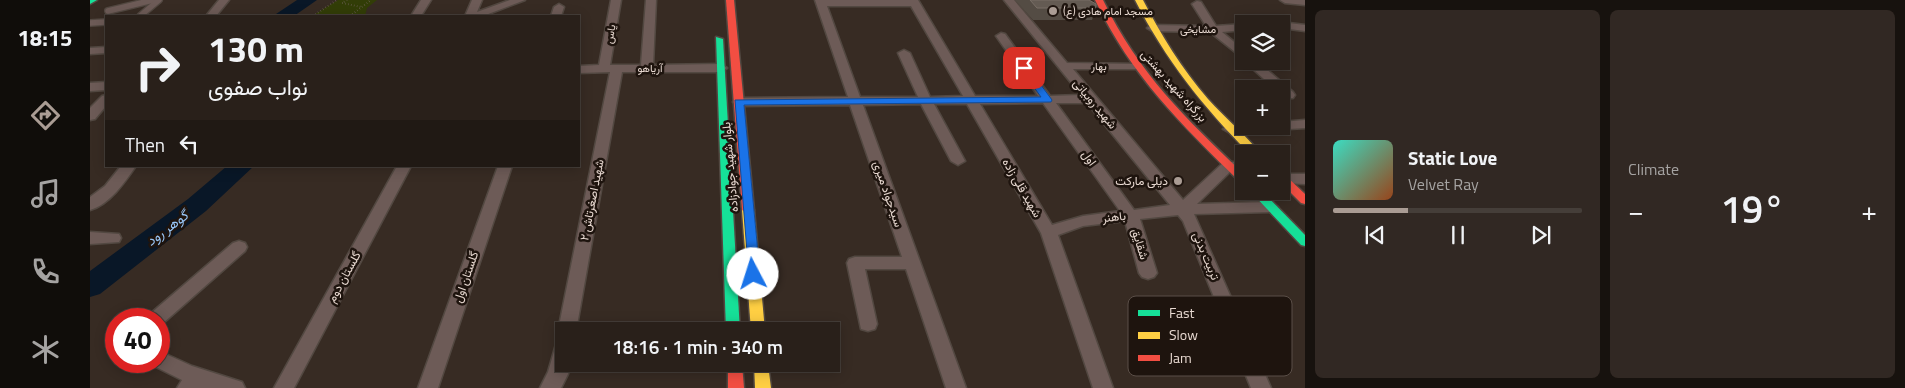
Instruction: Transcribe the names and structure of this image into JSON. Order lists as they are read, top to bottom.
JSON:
{
  "streets": {
    "main road": ["بزرگراه شهید بهشتی", "بلوار شهید جوادزاده"],
    "street": [
      "مشایخی",
      "یاس",
      "بهار",
      "آریاهو",
      "شهید روبیاتی",
      "اول",
      "شهید قلی زاده",
      "سیدجواد میری",
      "شهید اصغرتاش ۲",
      "باهنر",
      "شقایق",
      "تربیت بدنی",
      "گلستان دوم",
      "گلستان اول"
    ]
  },
  "crossings": [
    ["مشایخی", "بزرگراه شهید بهشتی"],
    ["یاس", "آریاهو"],
    ["یاس", "شهید اصغرتاش ۲"],
    ["بهار", "بزرگراه شهید بهشتی"],
    ["بهار", "شهید روبیاتی"],
    ["آریاهو", "شهید اصغرتاش ۲"],
    ["شهید روبیاتی", "باهنر"],
    ["شهید روبیاتی", "تربیت بدنی"],
    ["اول", "باهنر"],
    ["اول", "شقایق"],
    ["شهید قلی زاده", "باهنر"],
    ["باهنر", "شقایق"],
    ["باهنر", "تربیت بدنی"]
  ],
  "water": ["گوهر رود"],
  "places": ["مسجد امام هادی (ع)", "دیلی مارکت"],
  "legend": ["Fast", "Slow", "Jam"],
  "page": {
    "tabs": "18:15",
    "tile": "Climate",
    "map_buttons": ["+", "−"],
    "turn": ["130 m", "نواب صفوی"],
    "then": "Then",
    "song": ["Static Love", "Velvet Ray"],
    "heat": ["−", "19°", "+"],
    "limit": "40",
    "trip": "18:16 · 1 min · 340 m"
  }
}
